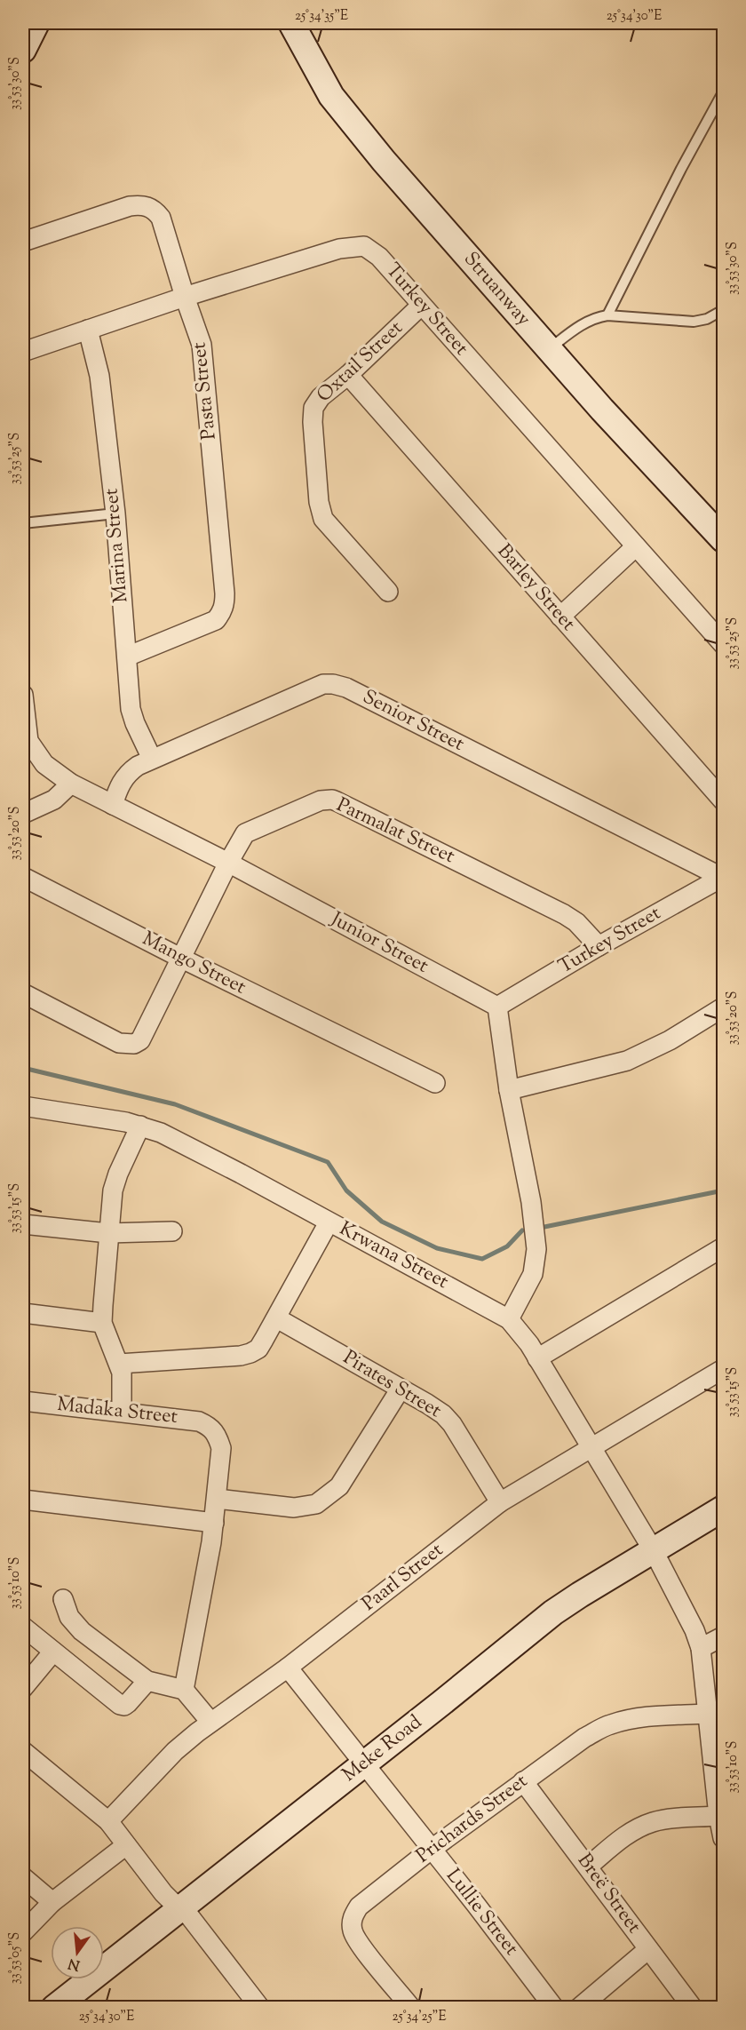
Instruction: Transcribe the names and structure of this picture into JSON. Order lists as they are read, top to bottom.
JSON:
{
  "streets": {
    "street": [
      "Struanway",
      "Turkey Street",
      "Oxtail Street",
      "Pasta Street",
      "Marina Street",
      "Barley Street",
      "Senior Street",
      "Parmalat Street",
      "Junior Street",
      "Mango Street",
      "Krwana Street",
      "Pirates Street",
      "Madaka Street",
      "Paarl Street",
      "Meke Road",
      "Prichards Street",
      "Breë Street",
      "Lullie Street"
    ]
  },
  "crossings": [
    ["Turkey Street", "Oxtail Street"],
    ["Turkey Street", "Pasta Street"],
    ["Turkey Street", "Marina Street"],
    ["Turkey Street", "Senior Street"],
    ["Turkey Street", "Parmalat Street"],
    ["Turkey Street", "Junior Street"],
    ["Oxtail Street", "Barley Street"],
    ["Pasta Street", "Marina Street"],
    ["Marina Street", "Senior Street"],
    ["Senior Street", "Junior Street"],
    ["Parmalat Street", "Junior Street"],
    ["Parmalat Street", "Mango Street"],
    ["Krwana Street", "Paarl Street"],
    ["Krwana Street", "Meke Road"],
    ["Krwana Street", "Prichards Street"],
    ["Pirates Street", "Paarl Street"],
    ["Paarl Street", "Lullie Street"],
    ["Meke Road", "Lullie Street"],
    ["Prichards Street", "Breë Street"],
    ["Prichards Street", "Lullie Street"]
  ],
  "north": "bottom",
  "coordinates": [
    "25°34'35\"E",
    "25°34'30\"E",
    "33°53'30\"S",
    "33°53'25\"S",
    "33°53'20\"S",
    "33°53'15\"S",
    "33°53'10\"S",
    "33°53'05\"S",
    "25°34'25\"E"
  ]
}
